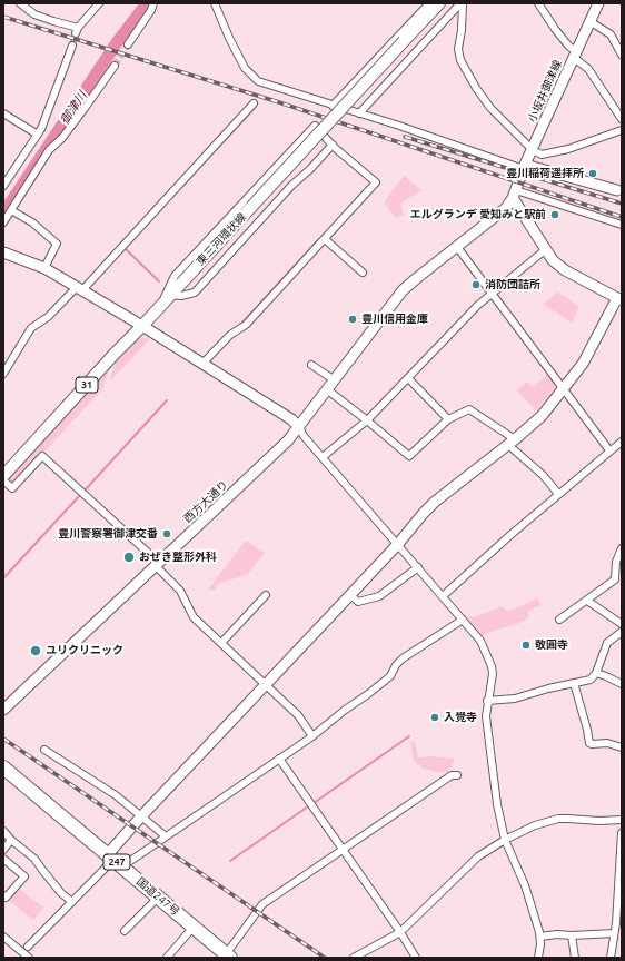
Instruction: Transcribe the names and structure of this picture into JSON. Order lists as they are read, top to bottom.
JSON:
{
  "streets": {
    "highway": ["247", "国道247号"],
    "main road": ["東三河環状線", "31"],
    "street": ["小坂井御津線", "西方大通り"]
  },
  "crossings": [
    ["小坂井御津線", "西方大通り"]
  ],
  "water": ["御津川"],
  "places": [
    "豊川稲荷遥拝所",
    "エルグランデ 愛知みと駅前",
    "消防団詰所",
    "豊川信用金庫",
    "豊川警察署御津交番",
    "おぜき整形外科",
    "敬圓寺",
    "ユリクリニック",
    "入覺寺"
  ]
}
